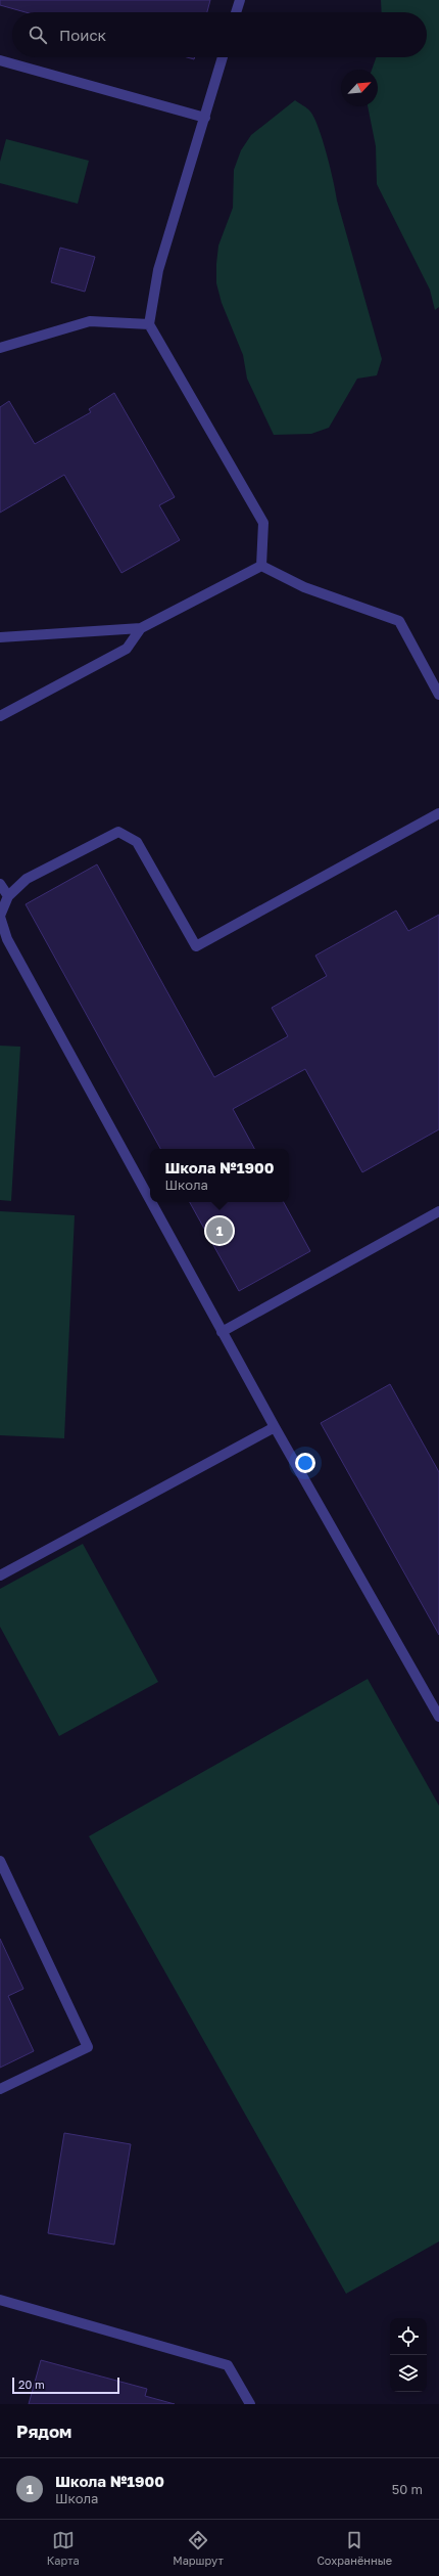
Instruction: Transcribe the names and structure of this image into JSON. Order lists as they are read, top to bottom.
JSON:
{
  "scale_bar": "20 m",
  "north": "top right",
  "page": {
    "search": "Поиск",
    "popup": ["Школа №1900", "Школа"],
    "pins": "1",
    "scale": "20 m",
    "heading": "Рядом",
    "list": [
      {
        "mark": "1",
        "name": "Школа №1900",
        "note": "Школа",
        "value": "50 m"
      }
    ],
    "nav": ["Карта", "Маршрут", "Сохранённые"]
  }
}
